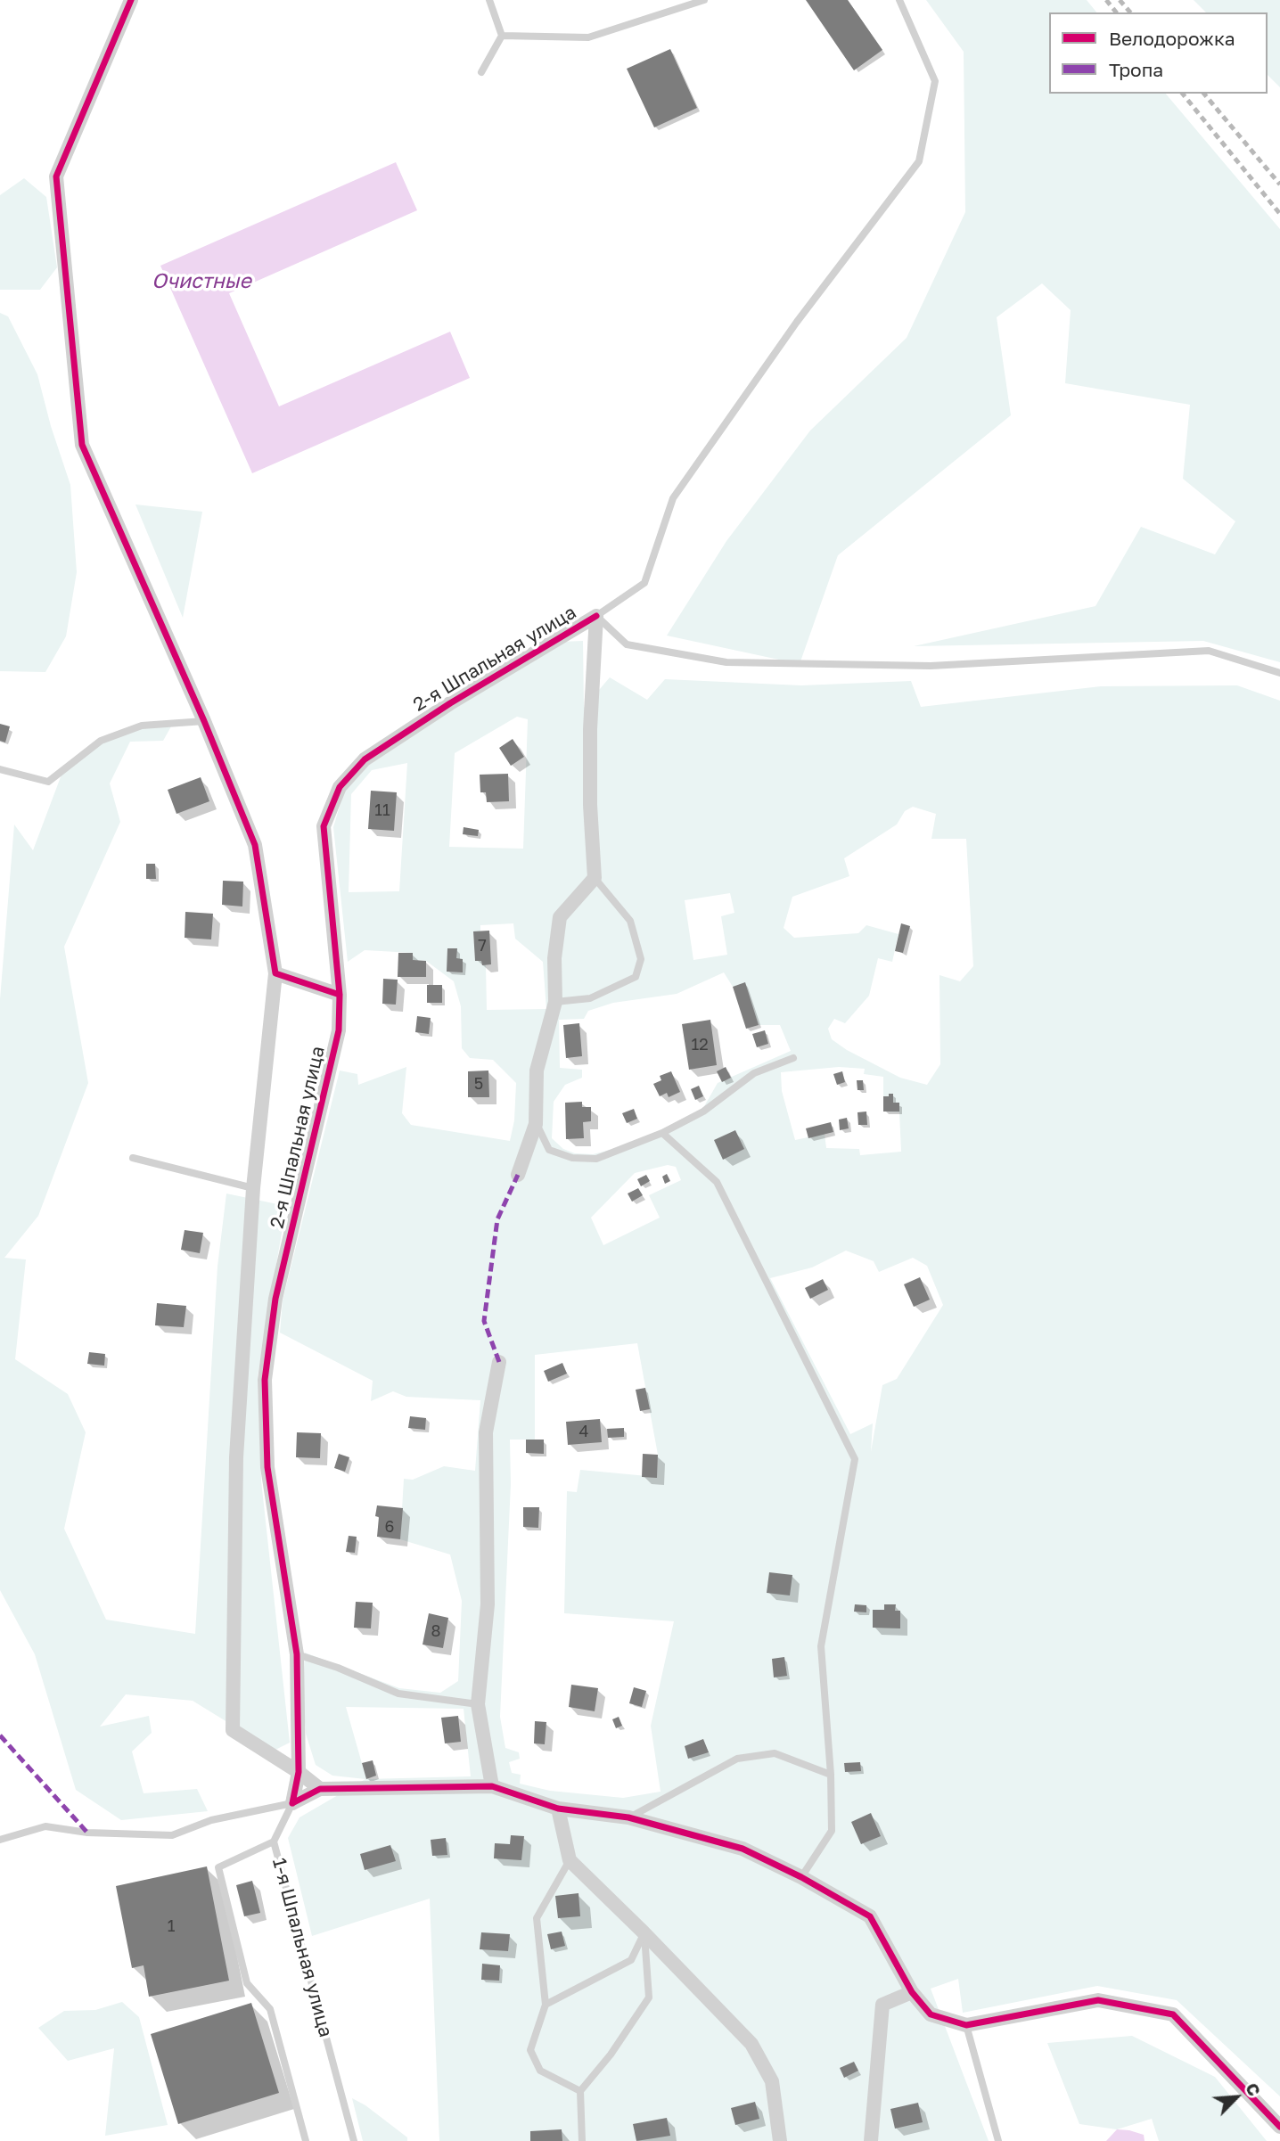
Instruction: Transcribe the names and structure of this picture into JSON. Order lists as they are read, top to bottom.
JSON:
{
  "streets": {
    "street": ["2-я Шпальная улица"],
    "lane": ["1-я Шпальная улица"]
  },
  "crossings": [
    ["2-я Шпальная улица", "1-я Шпальная улица"]
  ],
  "water": ["Очистные"],
  "house_numbers": [
    "11",
    "7",
    "12",
    "5",
    "4",
    "6",
    "8",
    "1"
  ],
  "legend": ["Велодорожка", "Тропа"],
  "north": "top right"
}
